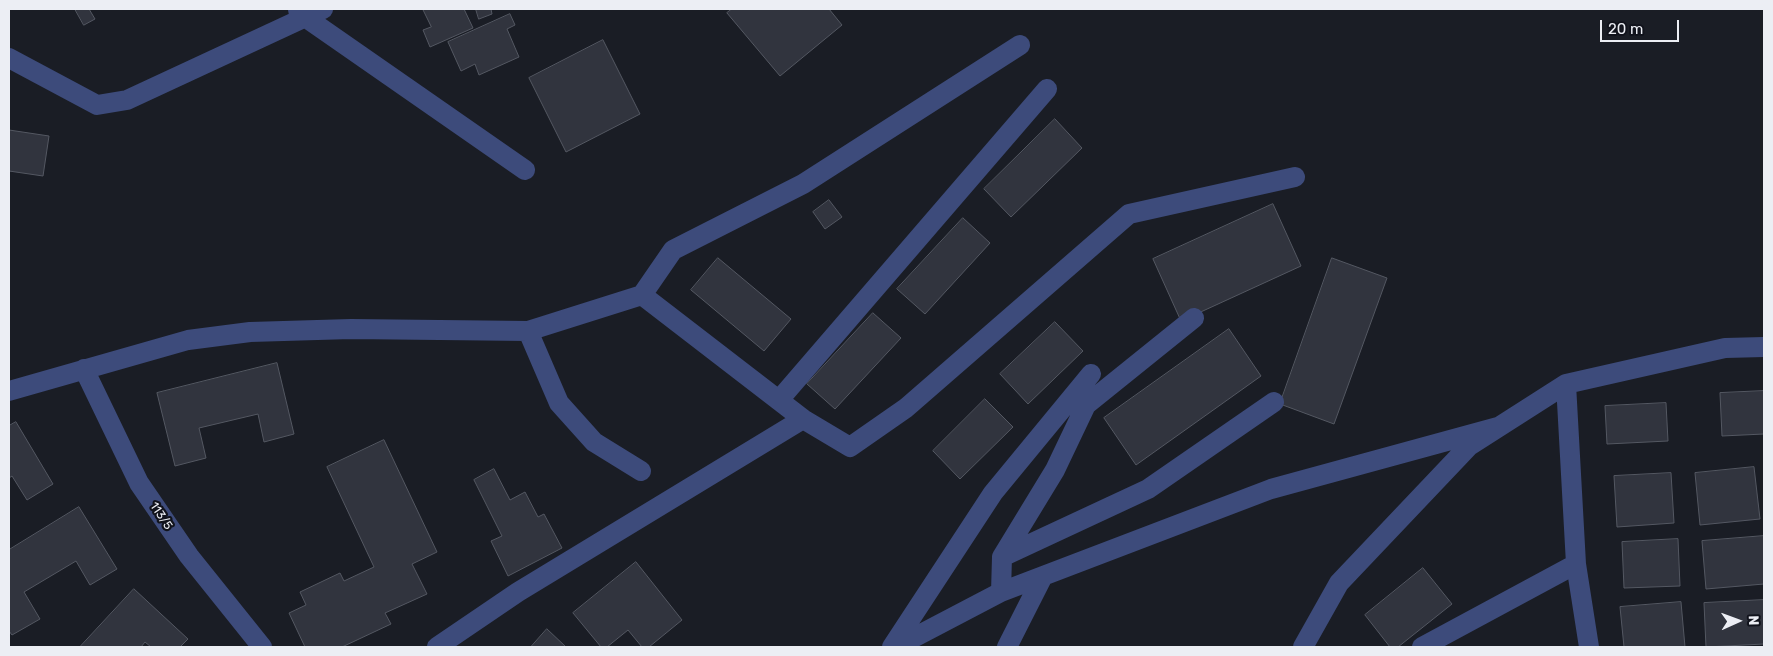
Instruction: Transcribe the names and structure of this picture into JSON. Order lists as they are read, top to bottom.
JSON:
{
  "streets": {
    "street": ["113/5"]
  },
  "scale_bar": "20 m",
  "north": "right"
}
